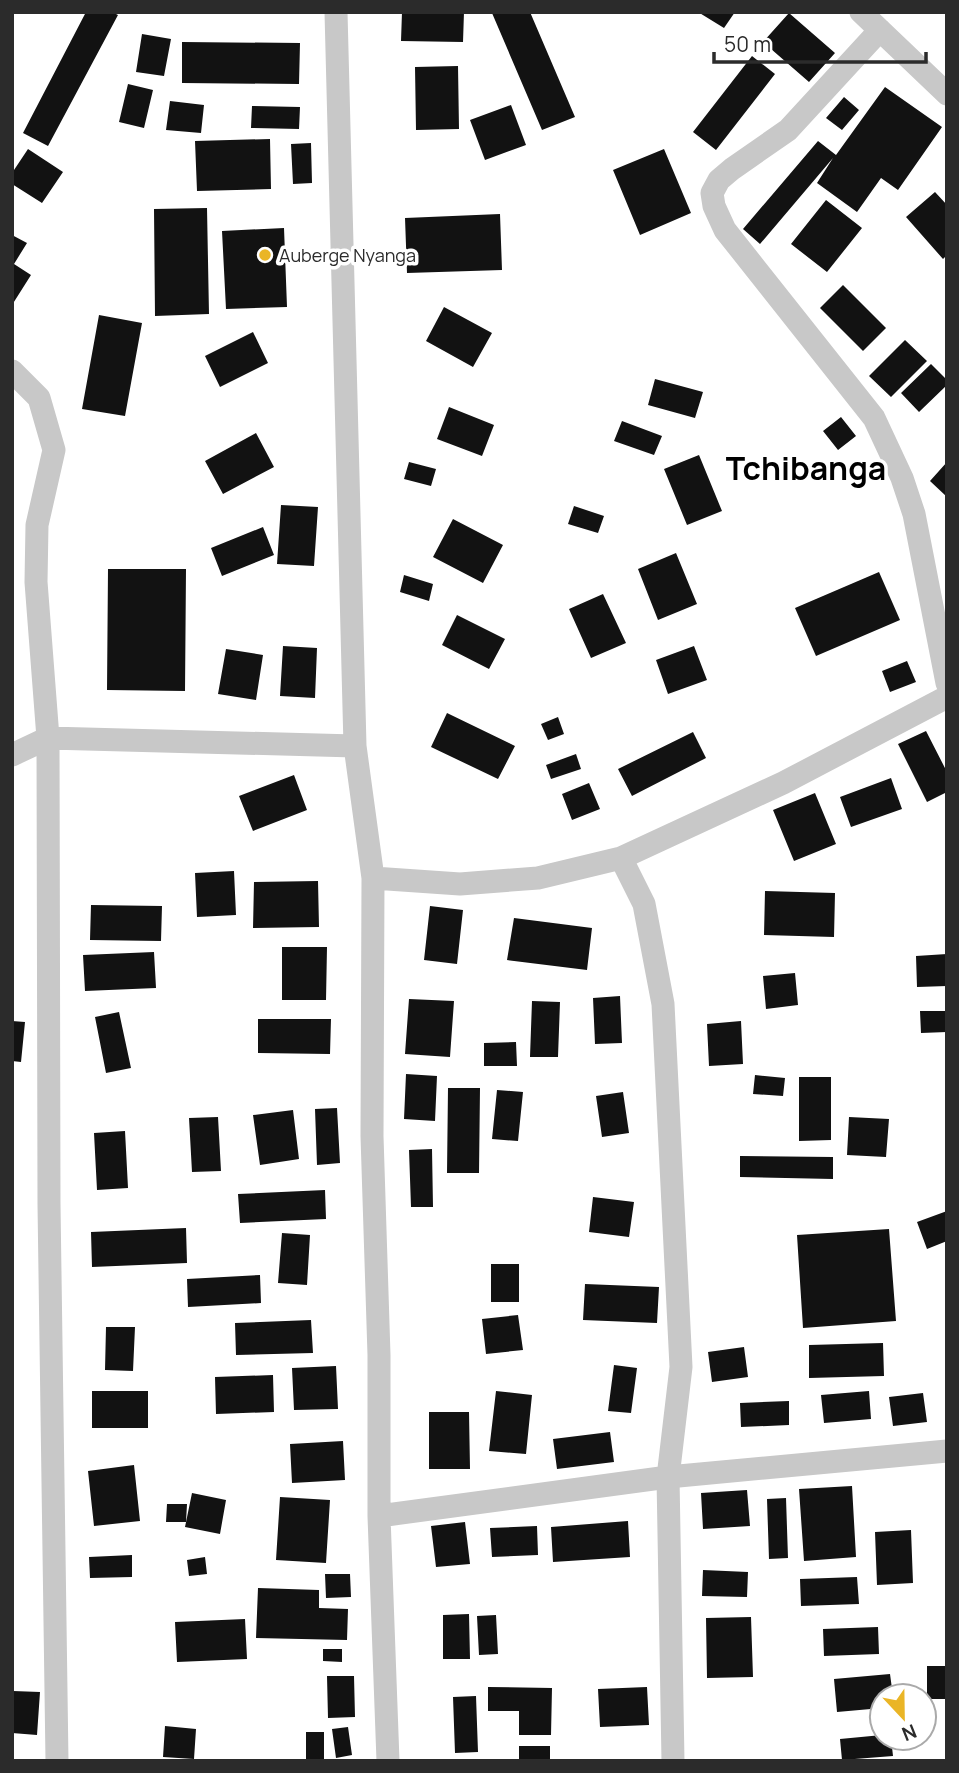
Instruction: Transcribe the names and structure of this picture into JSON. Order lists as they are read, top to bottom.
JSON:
{
  "districts": ["Tchibanga"],
  "places": ["Auberge Nyanga"],
  "scale_bar": "50 m",
  "north": "bottom"
}
